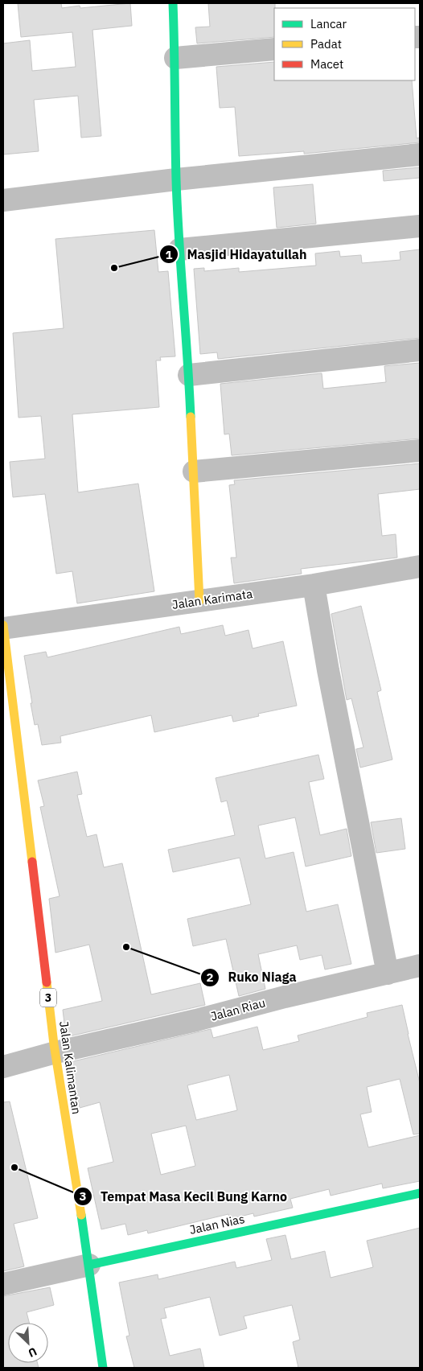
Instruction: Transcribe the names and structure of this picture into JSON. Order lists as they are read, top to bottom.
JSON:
{
  "streets": {
    "main road": ["3", "Jalan Kalimantan", "Jalan Nias"],
    "street": ["Jalan Karimata", "Jalan Riau"]
  },
  "crossings": [
    ["Jalan Karimata", "Jalan Kalimantan"],
    ["Jalan Riau", "Jalan Kalimantan"],
    ["Jalan Kalimantan", "Jalan Nias"]
  ],
  "places": ["Masjid Hidayatullah", "Ruko Niaga", "Tempat Masa Kecil Bung Karno"],
  "legend": ["Lancar", "Padat", "Macet"],
  "north": "bottom right"
}
